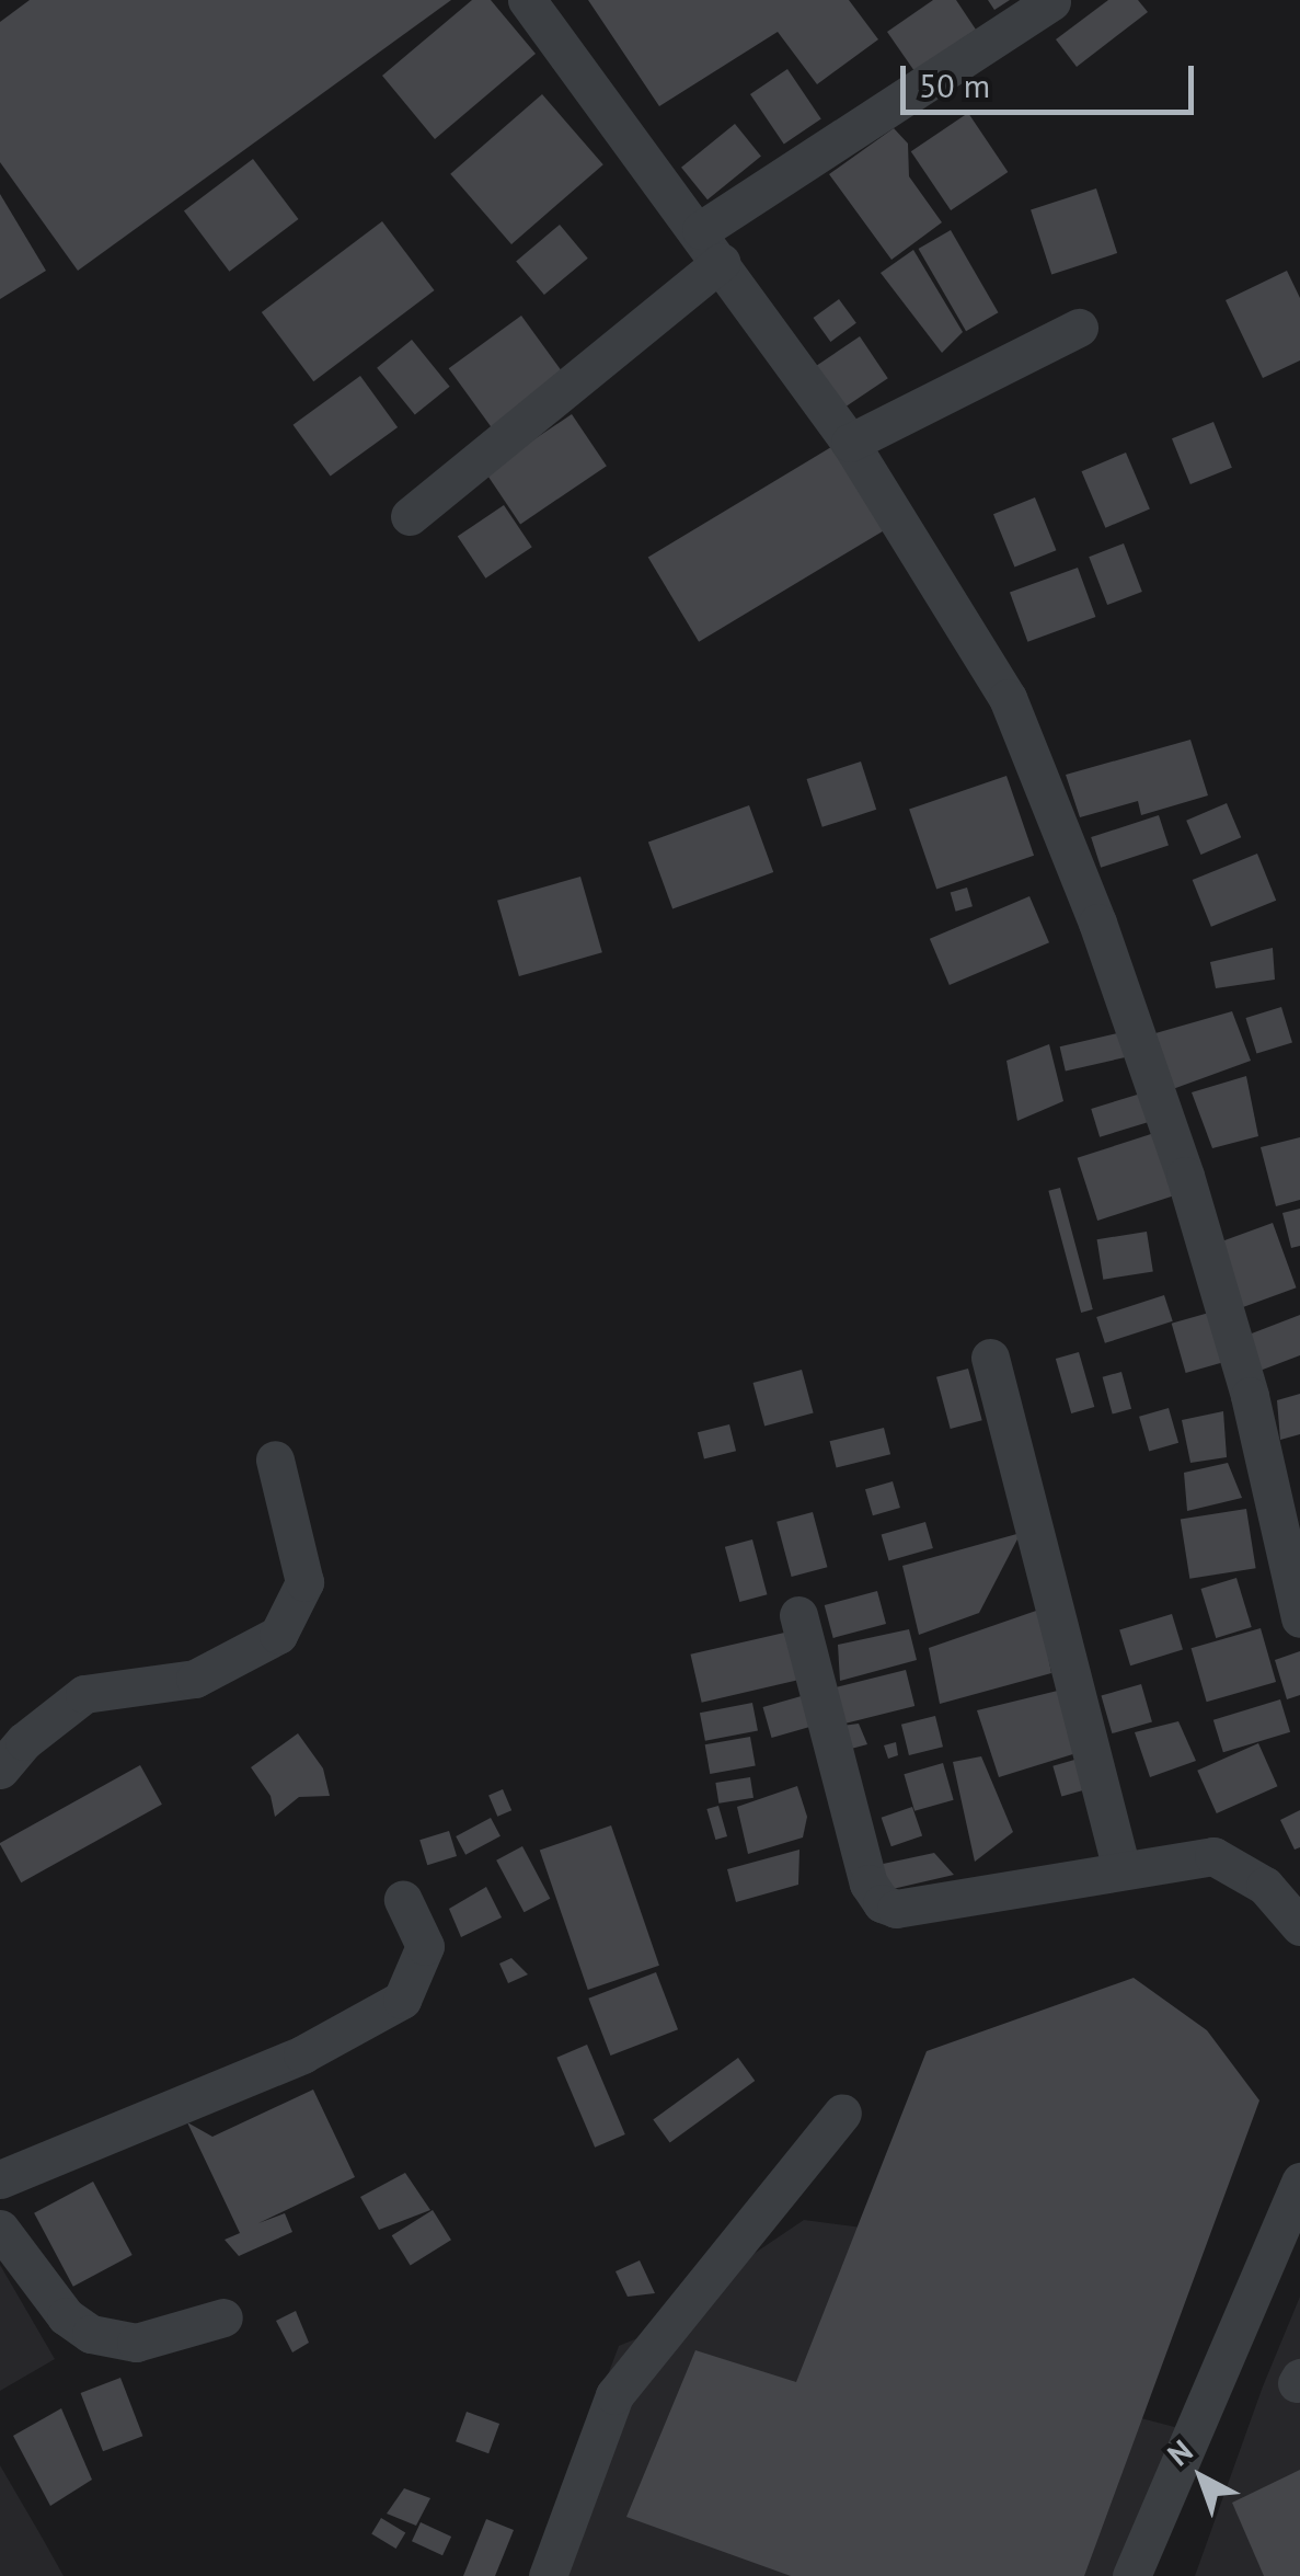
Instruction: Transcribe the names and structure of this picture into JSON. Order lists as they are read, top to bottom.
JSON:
{
  "scale_bar": "50 m",
  "north": "top left"
}
